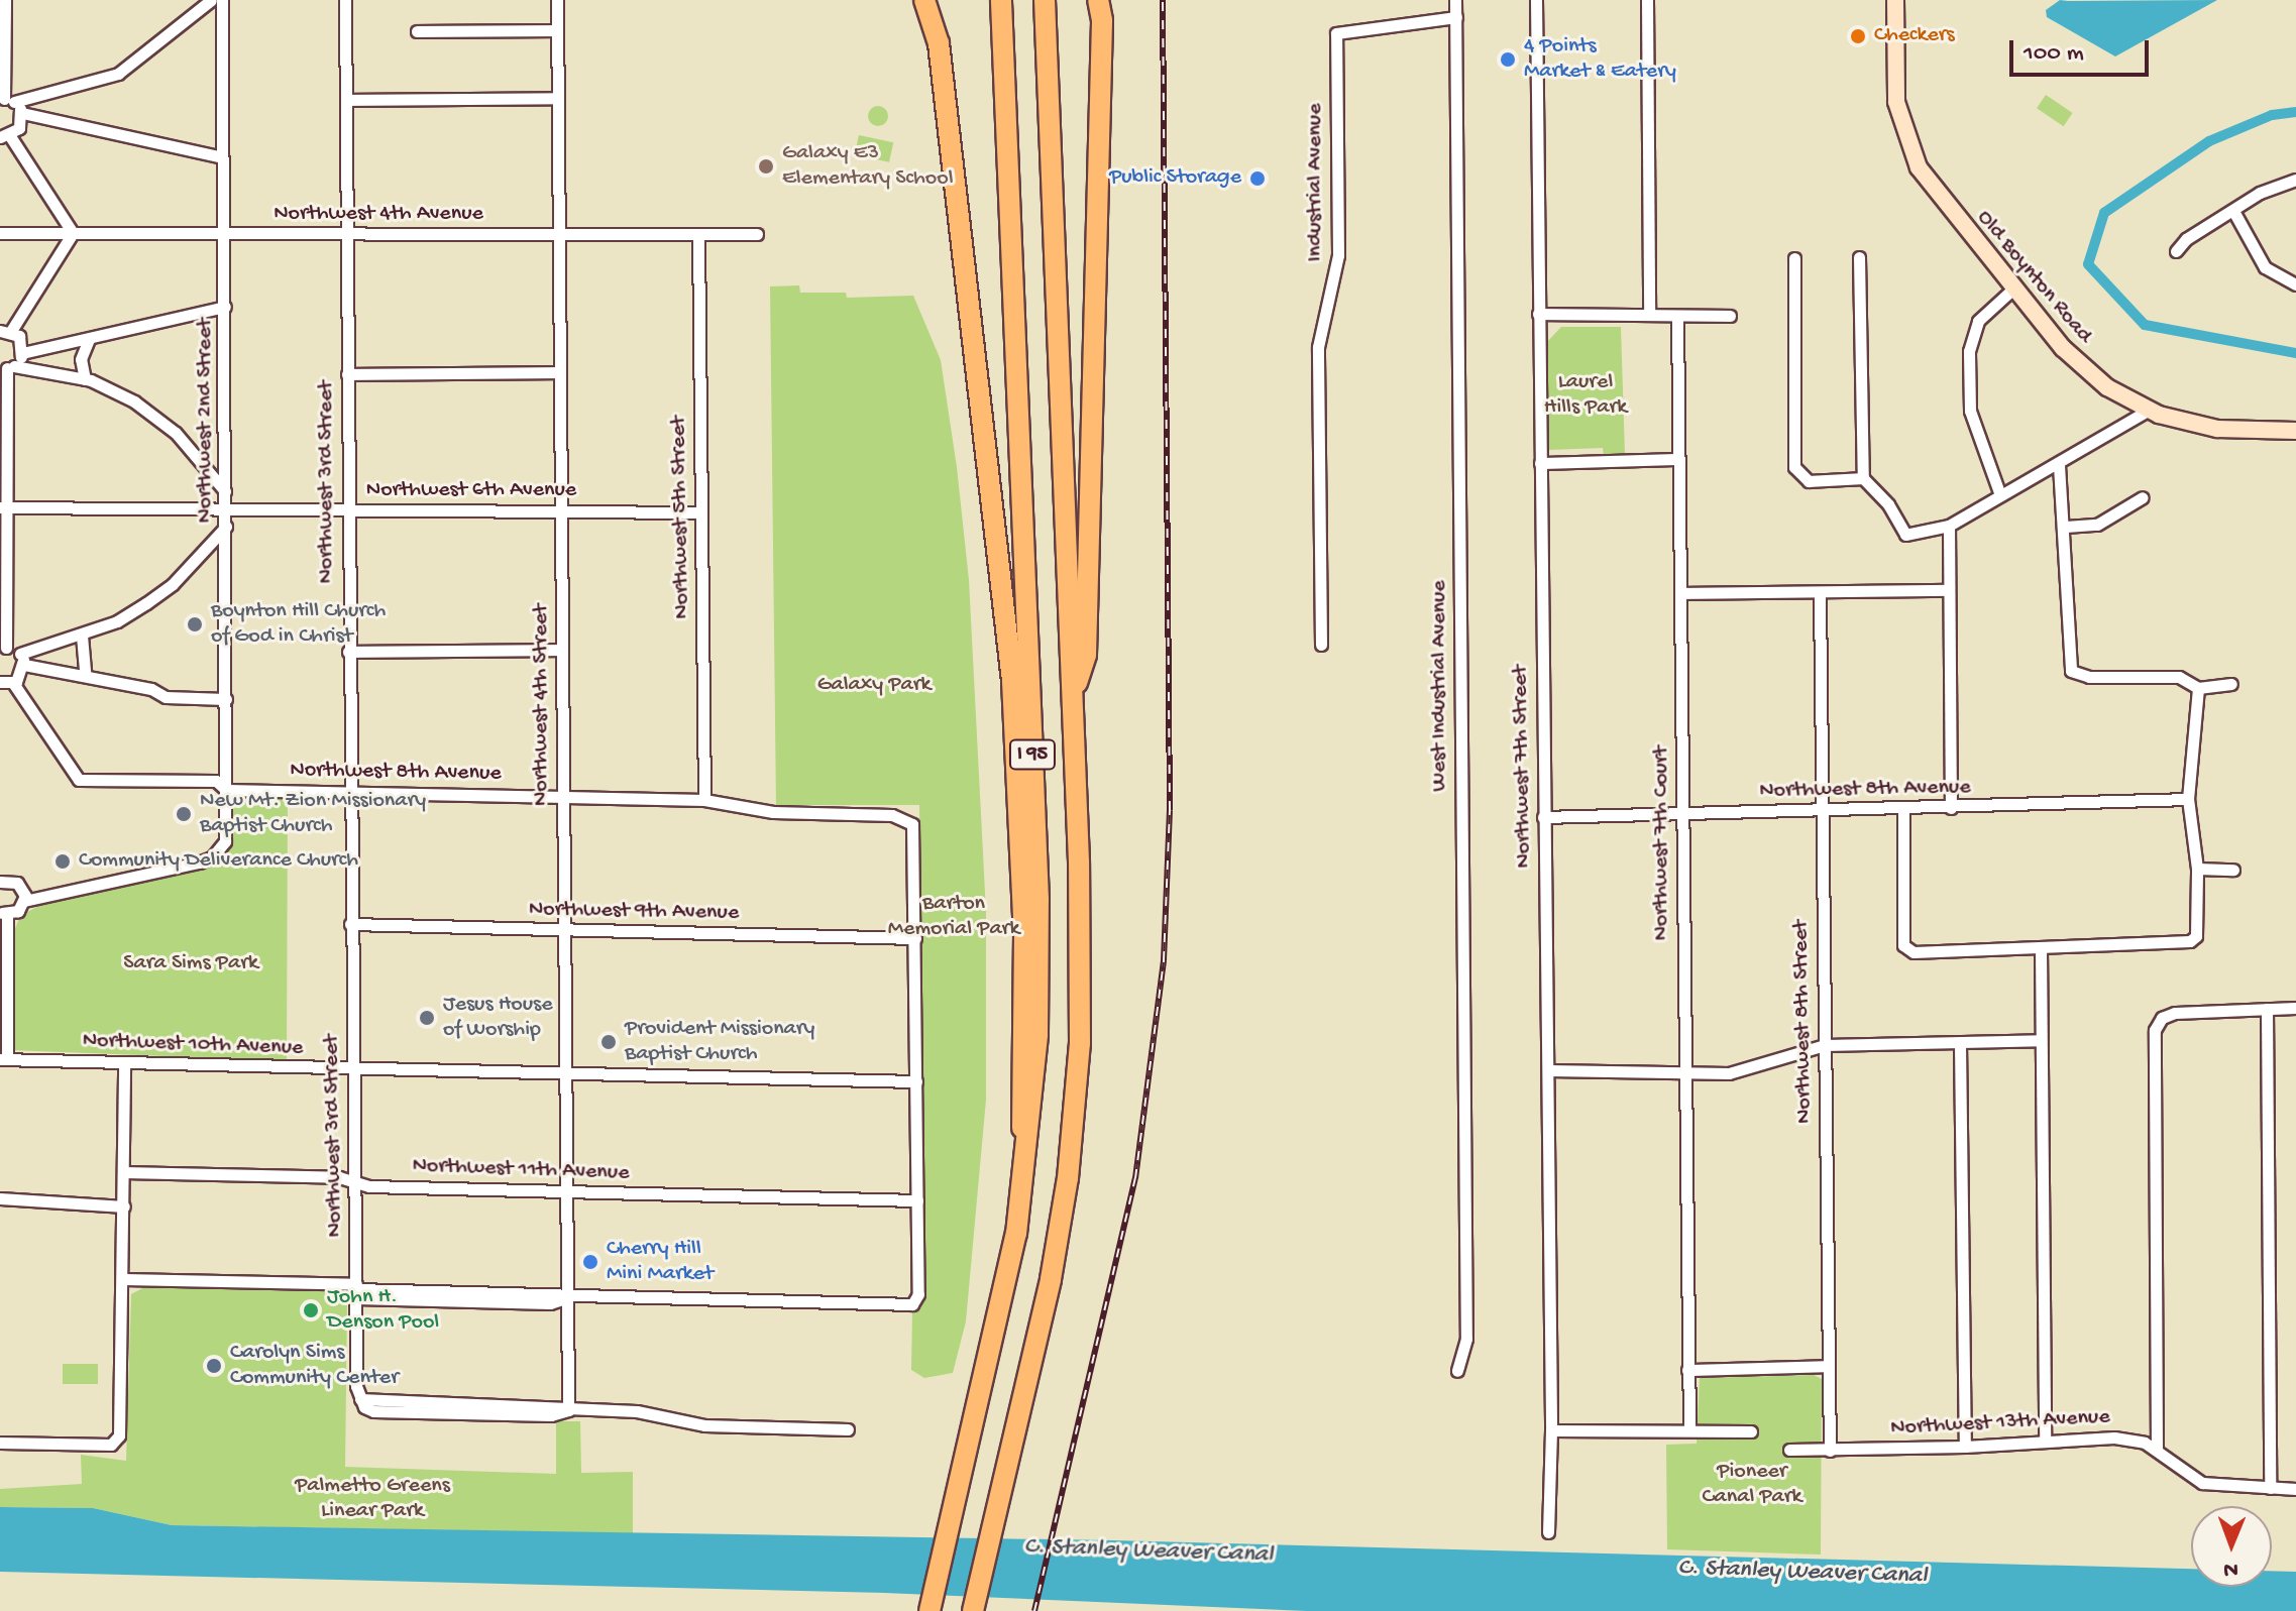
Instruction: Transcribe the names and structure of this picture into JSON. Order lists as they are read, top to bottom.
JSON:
{
  "streets": {
    "highway": ["I 95"],
    "street": [
      "Industrial Avenue",
      "Northwest 4th Avenue",
      "Old Boynton Road",
      "Northwest 2nd Street",
      "Northwest 3rd Street",
      "Northwest 6th Avenue",
      "Northwest 5th Street",
      "West Industrial Avenue",
      "Northwest 4th Street",
      "Northwest 7th Street",
      "Northwest 8th Avenue",
      "Northwest 7th Court",
      "Northwest 9th Avenue",
      "Northwest 8th Street",
      "Northwest 10th Avenue",
      "Northwest 11th Avenue",
      "Northwest 13th Avenue"
    ]
  },
  "crossings": [
    ["Industrial Avenue", "West Industrial Avenue"],
    ["Northwest 4th Avenue", "Northwest 2nd Street"],
    ["Northwest 4th Avenue", "Northwest 3rd Street"],
    ["Northwest 4th Avenue", "Northwest 5th Street"],
    ["Northwest 4th Avenue", "Northwest 4th Street"],
    ["Northwest 2nd Street", "Northwest 6th Avenue"],
    ["Northwest 2nd Street", "Northwest 8th Avenue"],
    ["Northwest 3rd Street", "Northwest 6th Avenue"],
    ["Northwest 3rd Street", "Northwest 4th Street"],
    ["Northwest 3rd Street", "Northwest 8th Avenue"],
    ["Northwest 3rd Street", "Northwest 9th Avenue"],
    ["Northwest 3rd Street", "Northwest 10th Avenue"],
    ["Northwest 3rd Street", "Northwest 11th Avenue"],
    ["Northwest 6th Avenue", "Northwest 5th Street"],
    ["Northwest 6th Avenue", "Northwest 4th Street"],
    ["Northwest 5th Street", "Northwest 8th Avenue"],
    ["Northwest 4th Street", "Northwest 8th Avenue"],
    ["Northwest 4th Street", "Northwest 9th Avenue"],
    ["Northwest 4th Street", "Northwest 10th Avenue"],
    ["Northwest 4th Street", "Northwest 11th Avenue"],
    ["Northwest 7th Street", "Northwest 8th Avenue"],
    ["Northwest 8th Avenue", "Northwest 7th Court"],
    ["Northwest 8th Avenue", "Northwest 9th Avenue"],
    ["Northwest 8th Avenue", "Northwest 8th Street"],
    ["Northwest 8th Street", "Northwest 13th Avenue"]
  ],
  "water": ["C. Stanley Weaver Canal"],
  "parks": [
    "Laurel Hills Park",
    "Galaxy Park",
    "Barton Memorial Park",
    "Sara Sims Park",
    "Pioneer Canal Park",
    "Palmetto Greens Linear Park"
  ],
  "places": [
    "Checkers",
    "4 Points Market & Eatery",
    "Galaxy E3 Elementary School",
    "Public Storage",
    "Boynton Hill Church of God in Christ",
    "New Mt. Zion Missionary Baptist Church",
    "Community Deliverance Church",
    "Jesus House of Worship",
    "Provident Missionary Baptist Church",
    "Cherry Hill Mini Market",
    "John H. Denson Pool",
    "Carolyn Sims Community Center"
  ],
  "scale_bar": "100 m",
  "north": "bottom"
}
